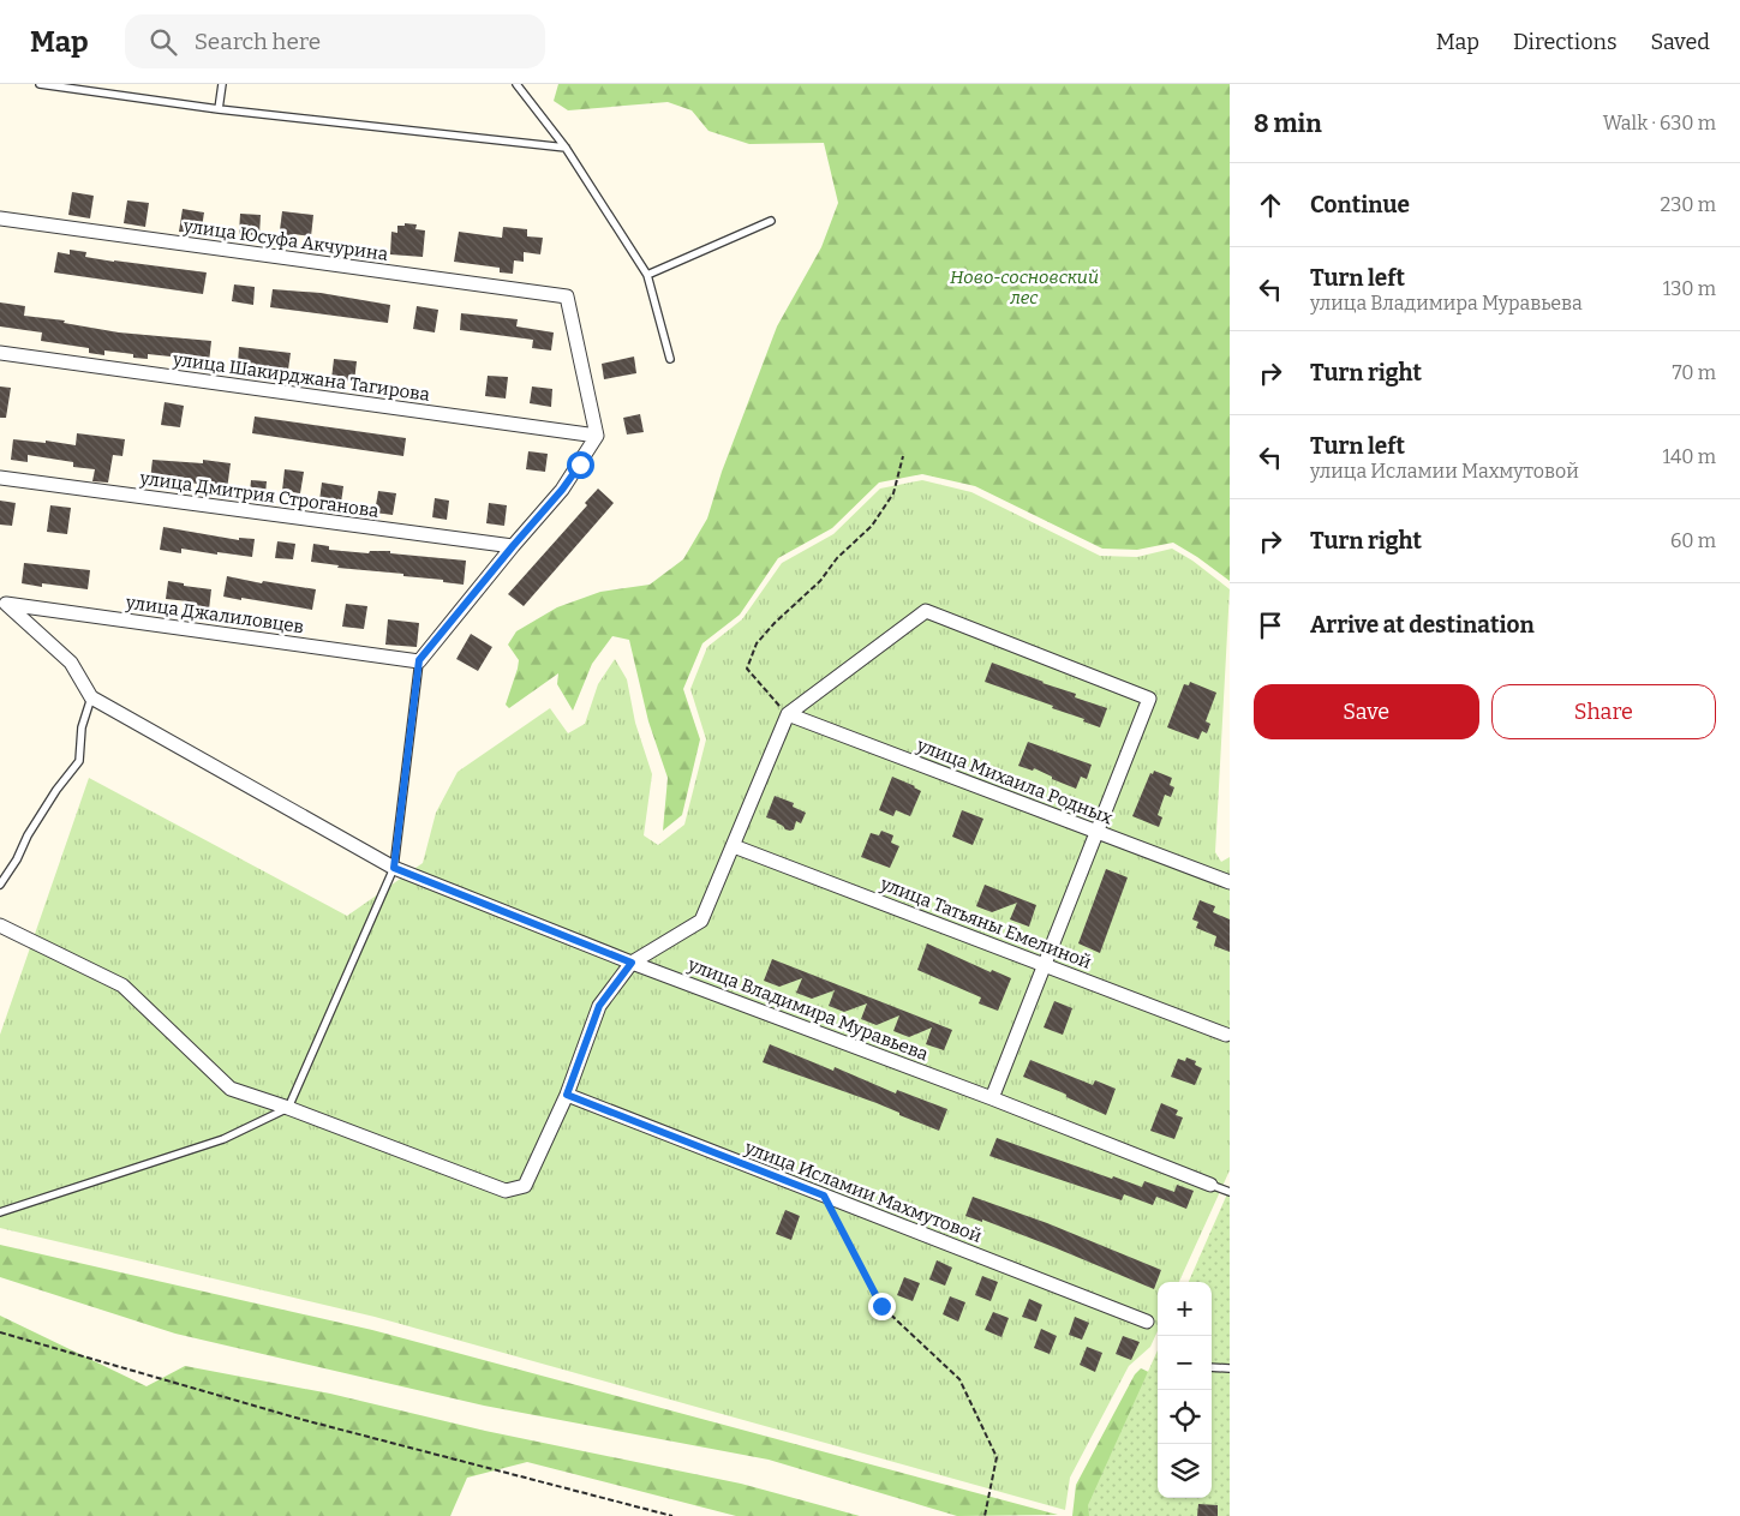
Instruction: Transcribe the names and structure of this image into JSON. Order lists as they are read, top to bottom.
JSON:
{
  "streets": {
    "street": [
      "улица Юсуфа Акчурина",
      "улица Шакирджана Тагирова",
      "улица Дмитрия Строганова",
      "улица Джалиловцев",
      "улица Михаила Родных",
      "улица Татьяны Емелиной",
      "улица Владимира Муравьева",
      "улица Исламии Махмутовой"
    ]
  },
  "crossings": [
    ["улица Юсуфа Акчурина", "улица Шакирджана Тагирова"]
  ],
  "parks": ["Ново-сосновский лес"],
  "page": {
    "header": "Map",
    "search": "Search here",
    "nav": ["Map", "Directions", "Saved"],
    "heading": ["8 min", "Walk · 630 m"],
    "list": [
      ["Continue", "230 m"],
      ["Turn left", "улица Владимира Муравьева", "130 m"],
      ["Turn right", "70 m"],
      ["Turn left", "улица Исламии Махмутовой", "140 m"],
      ["Turn right", "60 m"],
      "Arrive at destination"
    ],
    "buttons": ["Save", "Share"],
    "map_buttons": ["+", "−"]
  }
}
